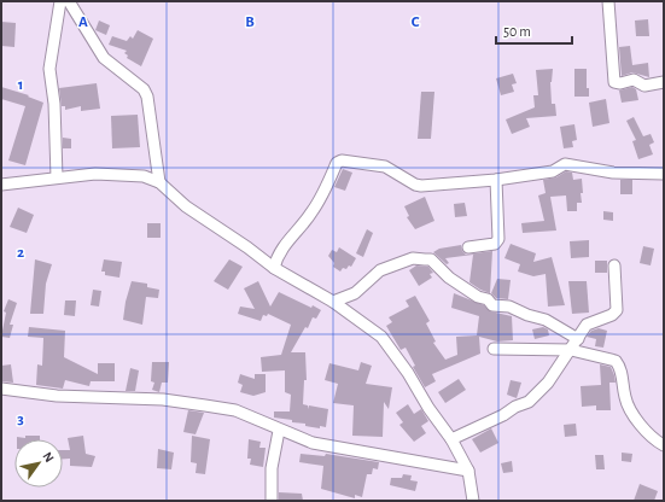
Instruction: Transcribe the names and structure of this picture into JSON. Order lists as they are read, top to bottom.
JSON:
{
  "scale_bar": "50 m",
  "north": "top right",
  "grid": {
    "columns": ["A", "B", "C"],
    "rows": ["1", "2", "3"]
  }
}
